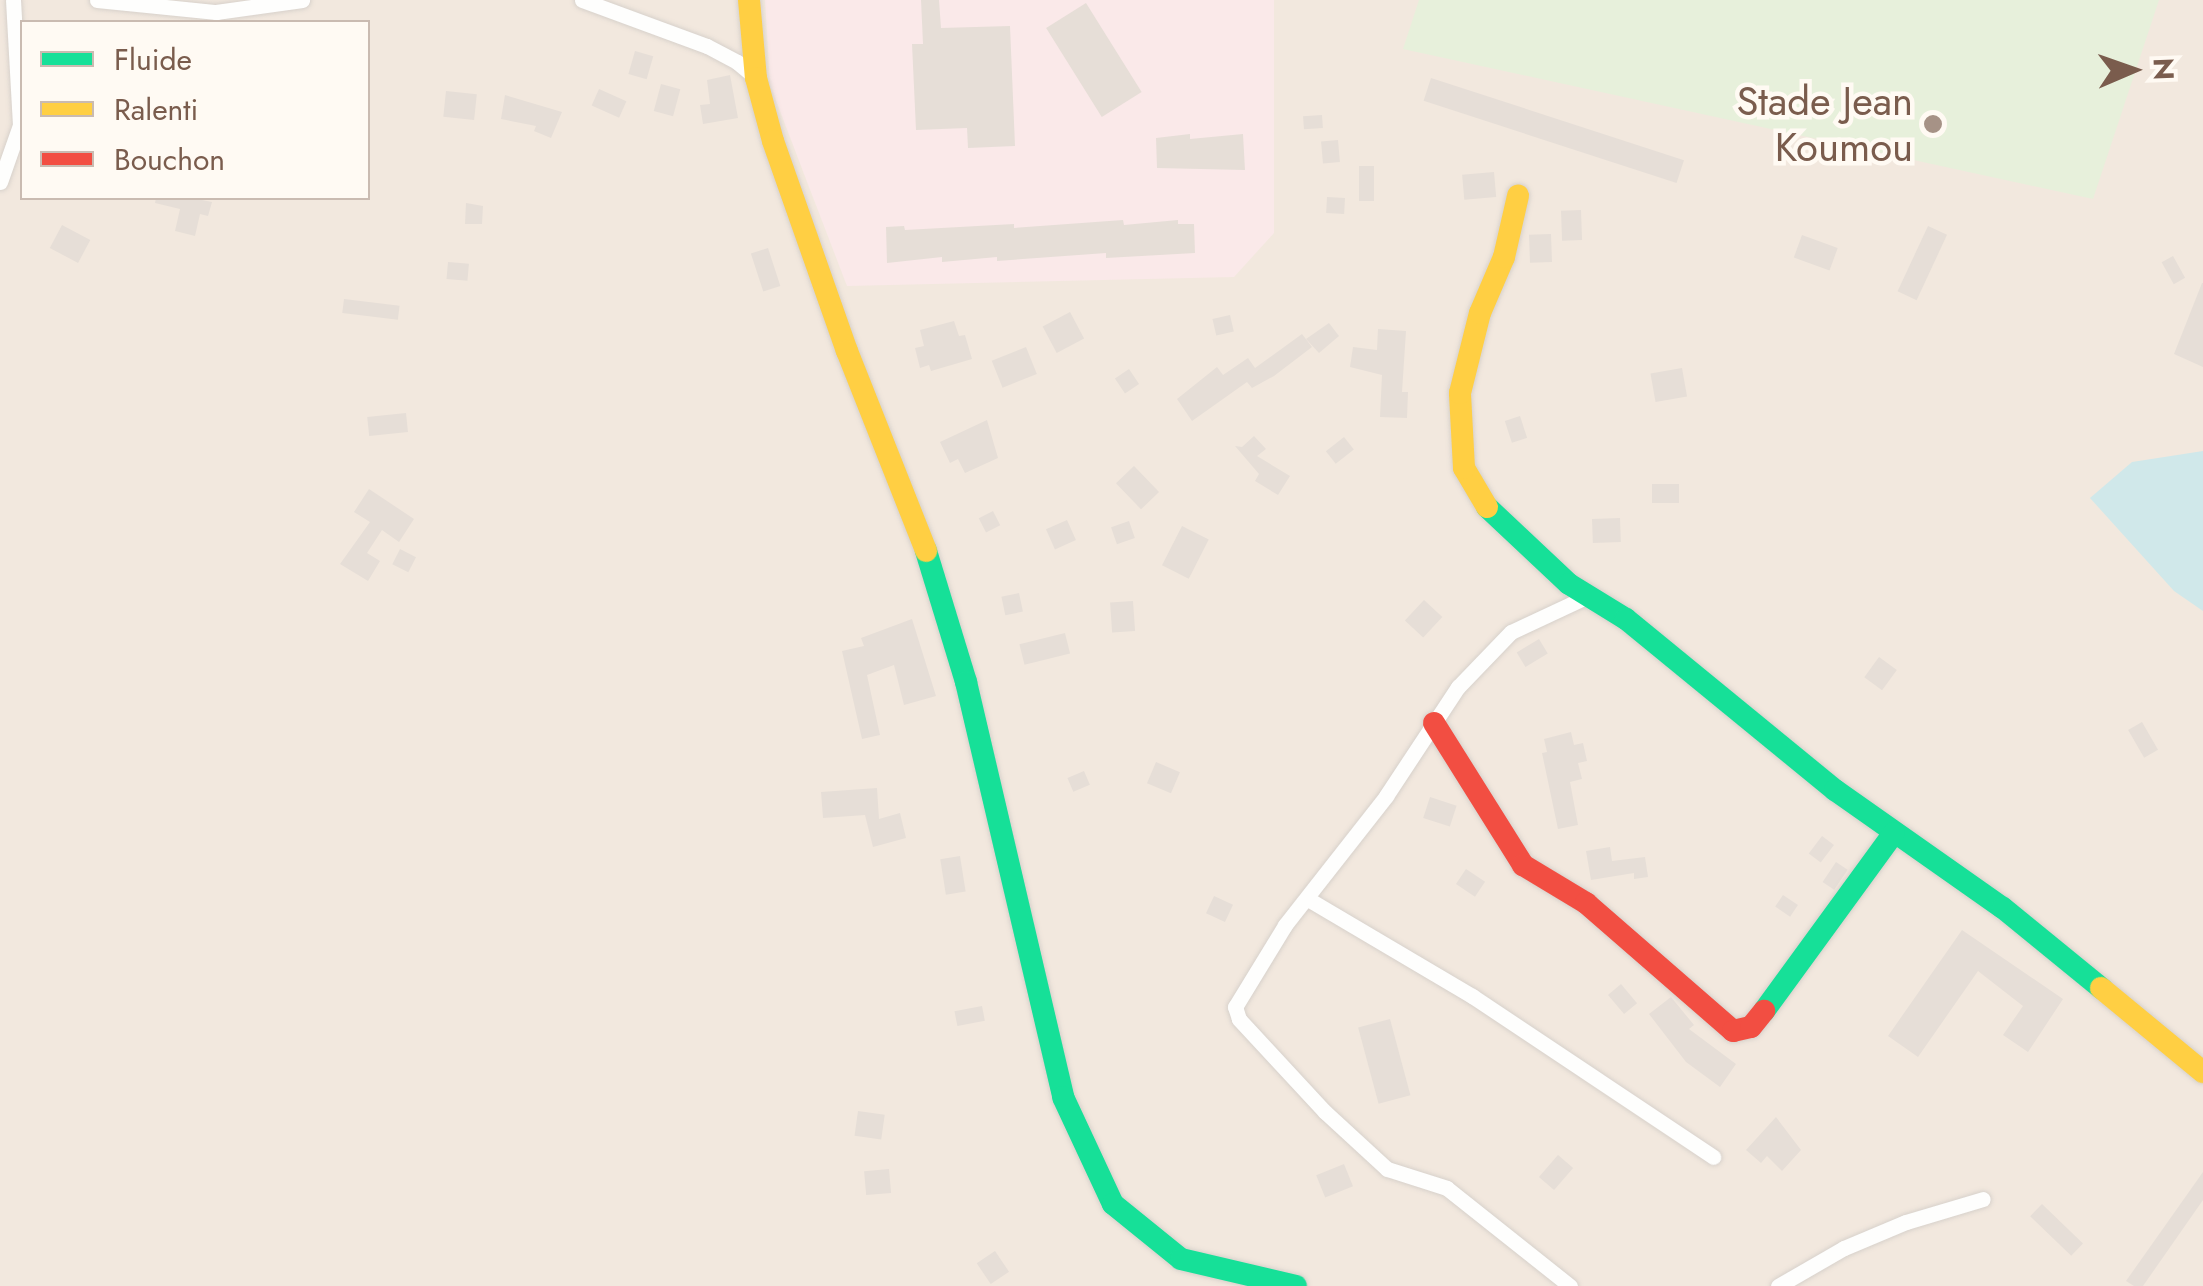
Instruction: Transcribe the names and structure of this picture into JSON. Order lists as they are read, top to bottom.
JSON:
{
  "places": ["Stade Jean Koumou"],
  "legend": ["Fluide", "Ralenti", "Bouchon"],
  "north": "right"
}
